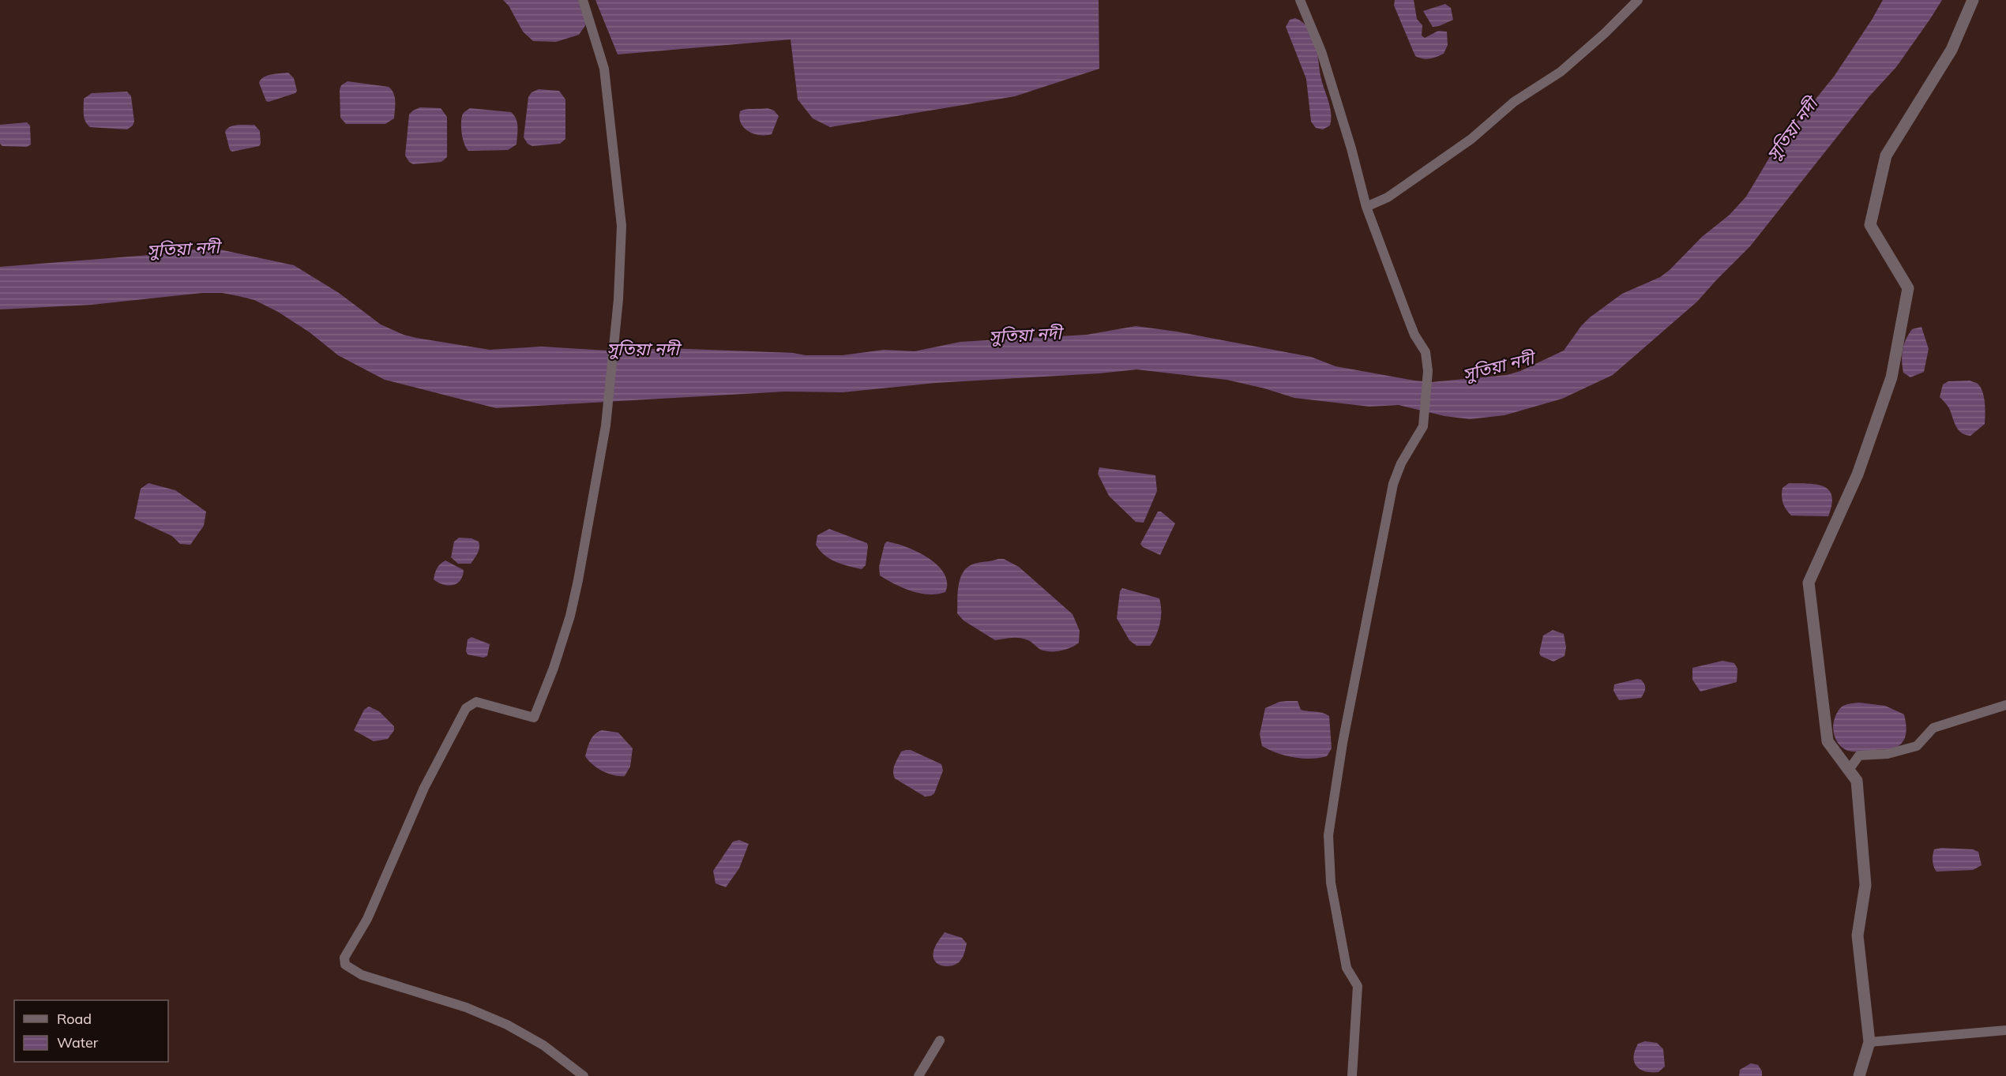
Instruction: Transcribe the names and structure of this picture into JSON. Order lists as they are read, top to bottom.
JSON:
{
  "water": ["সুতিয়া নদী"],
  "legend": ["Road", "Water"]
}
